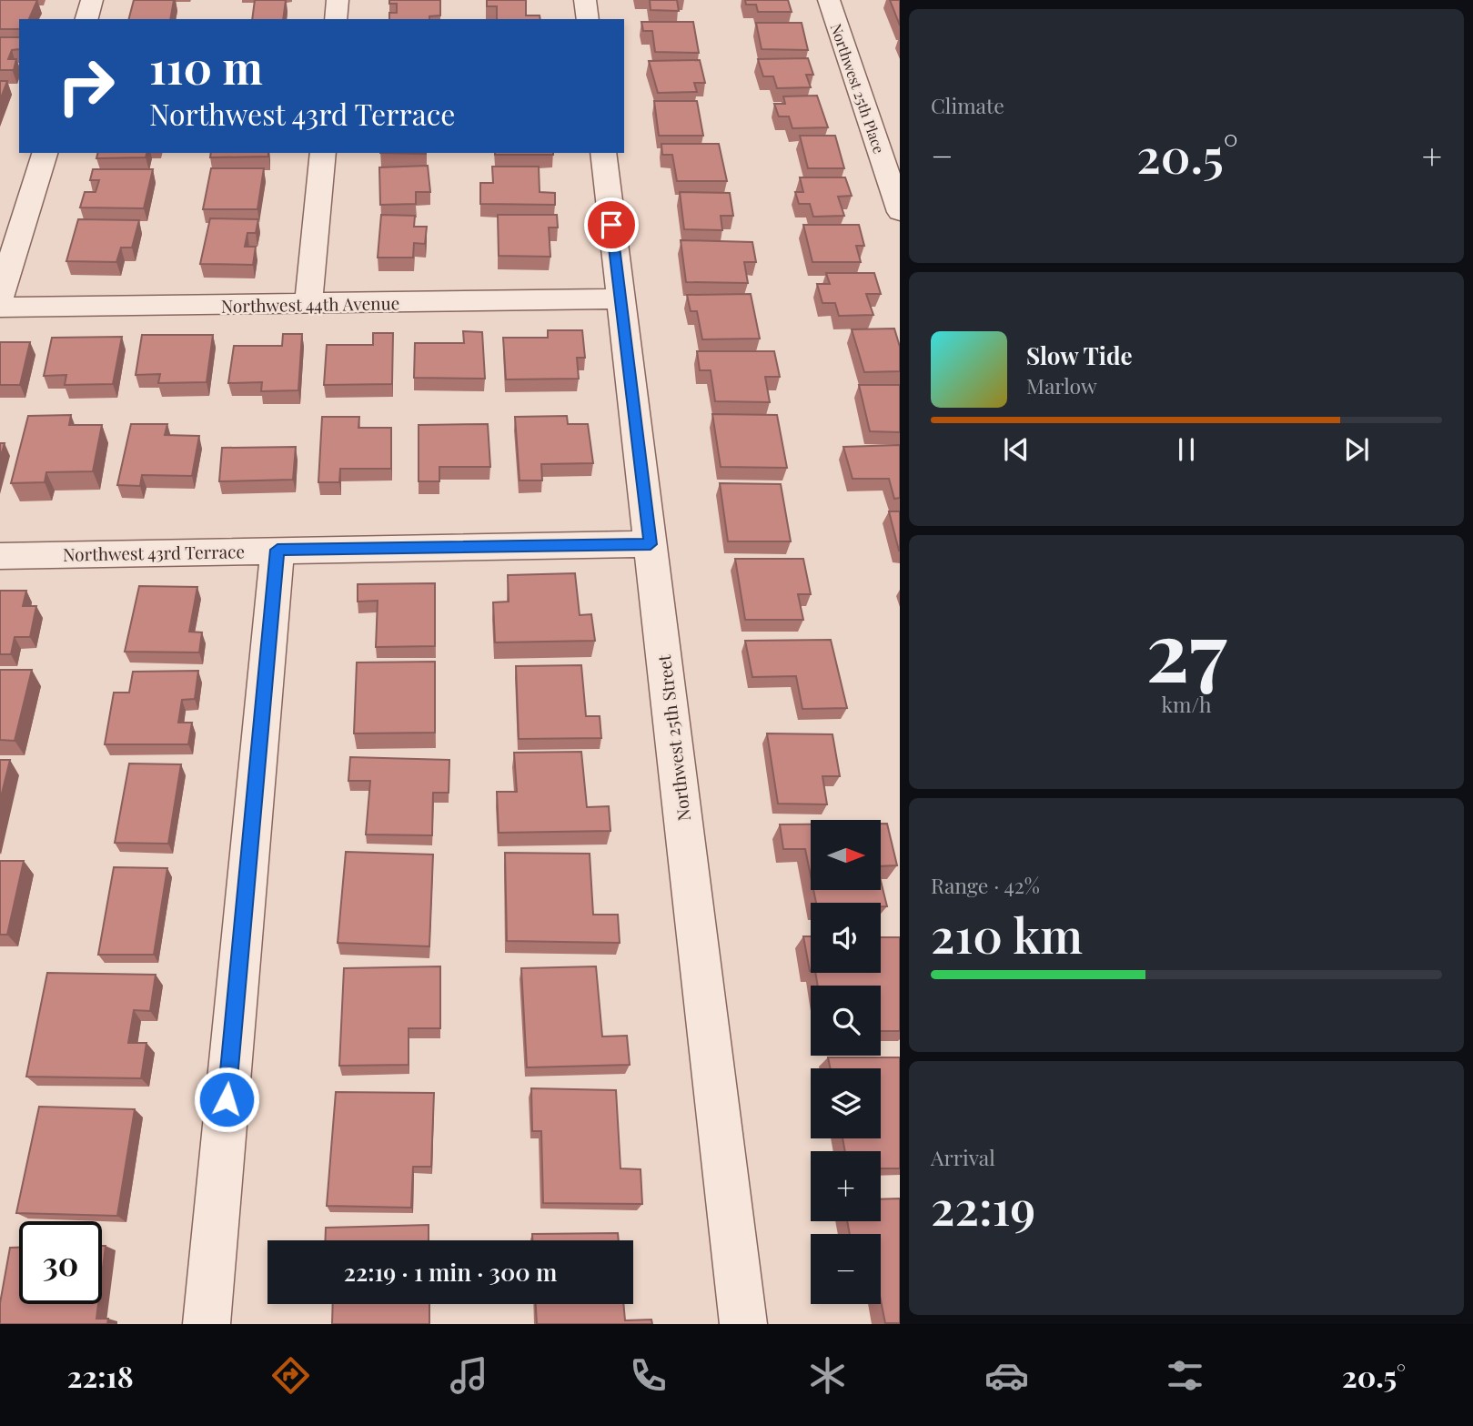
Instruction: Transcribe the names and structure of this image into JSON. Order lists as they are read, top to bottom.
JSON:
{
  "streets": {
    "street": [
      "Northwest 25th Place",
      "Northwest 44th Avenue",
      "Northwest 43rd Terrace",
      "Northwest 25th Street"
    ]
  },
  "crossings": [
    ["Northwest 44th Avenue", "Northwest 25th Street"],
    ["Northwest 43rd Terrace", "Northwest 25th Street"]
  ],
  "north": "right",
  "page": {
    "tile": [
      "Climate",
      ["27", "km/h"],
      ["Range · 42%", "210 km"],
      ["Arrival", "22:19"]
    ],
    "turn": ["110 m", "Northwest 43rd Terrace"],
    "heat": ["−", "20.5°", "+"],
    "song": ["Slow Tide", "Marlow"],
    "map_buttons": ["+", "−"],
    "limit": "30",
    "trip": "22:19 · 1 min · 300 m",
    "tabs": ["22:18", "20.5°"]
  }
}
